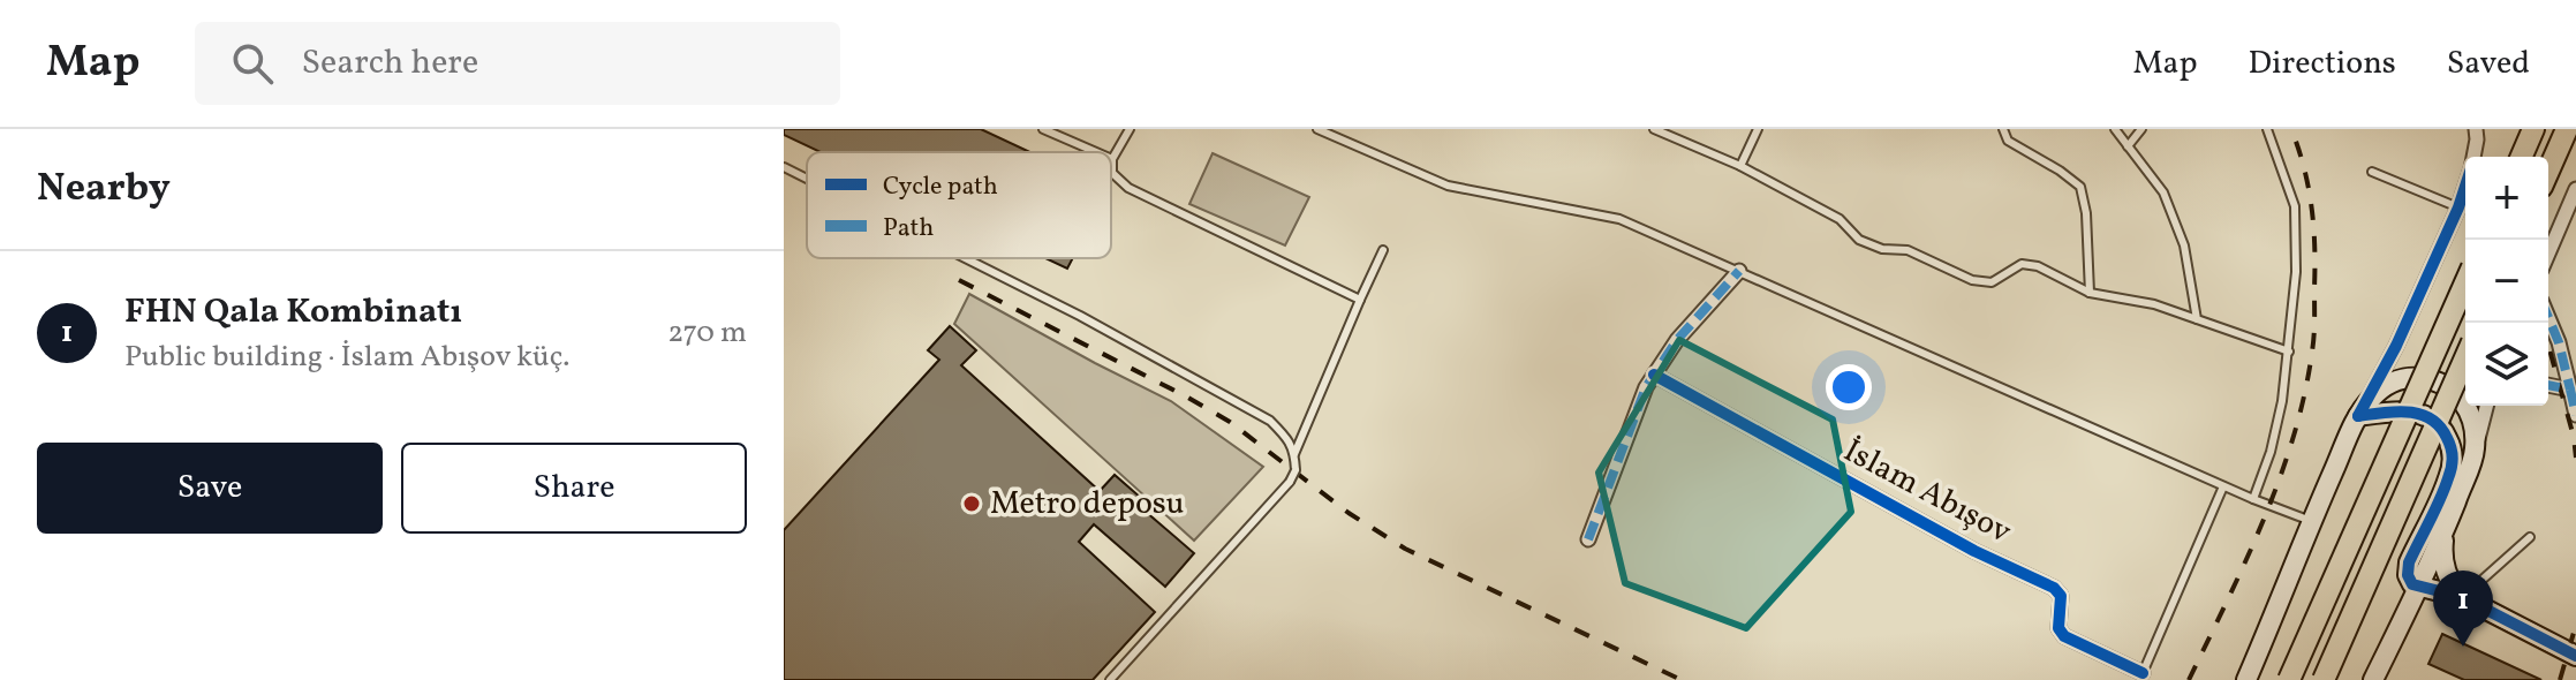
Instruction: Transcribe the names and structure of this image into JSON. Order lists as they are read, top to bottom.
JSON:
{
  "streets": {
    "street": ["İslam Abışov"]
  },
  "places": ["Metro deposu"],
  "legend": ["Cycle path", "Path"],
  "page": {
    "header": "Map",
    "search": "Search here",
    "nav": ["Map", "Directions", "Saved"],
    "heading": "Nearby",
    "map_buttons": ["+", "−"],
    "list": [
      {
        "mark": "1",
        "name": "FHN Qala Kombinatı",
        "note": "Public building · İslam Abışov küç.",
        "value": "270 m"
      }
    ],
    "buttons": ["Save", "Share"],
    "pins": "1"
  }
}
